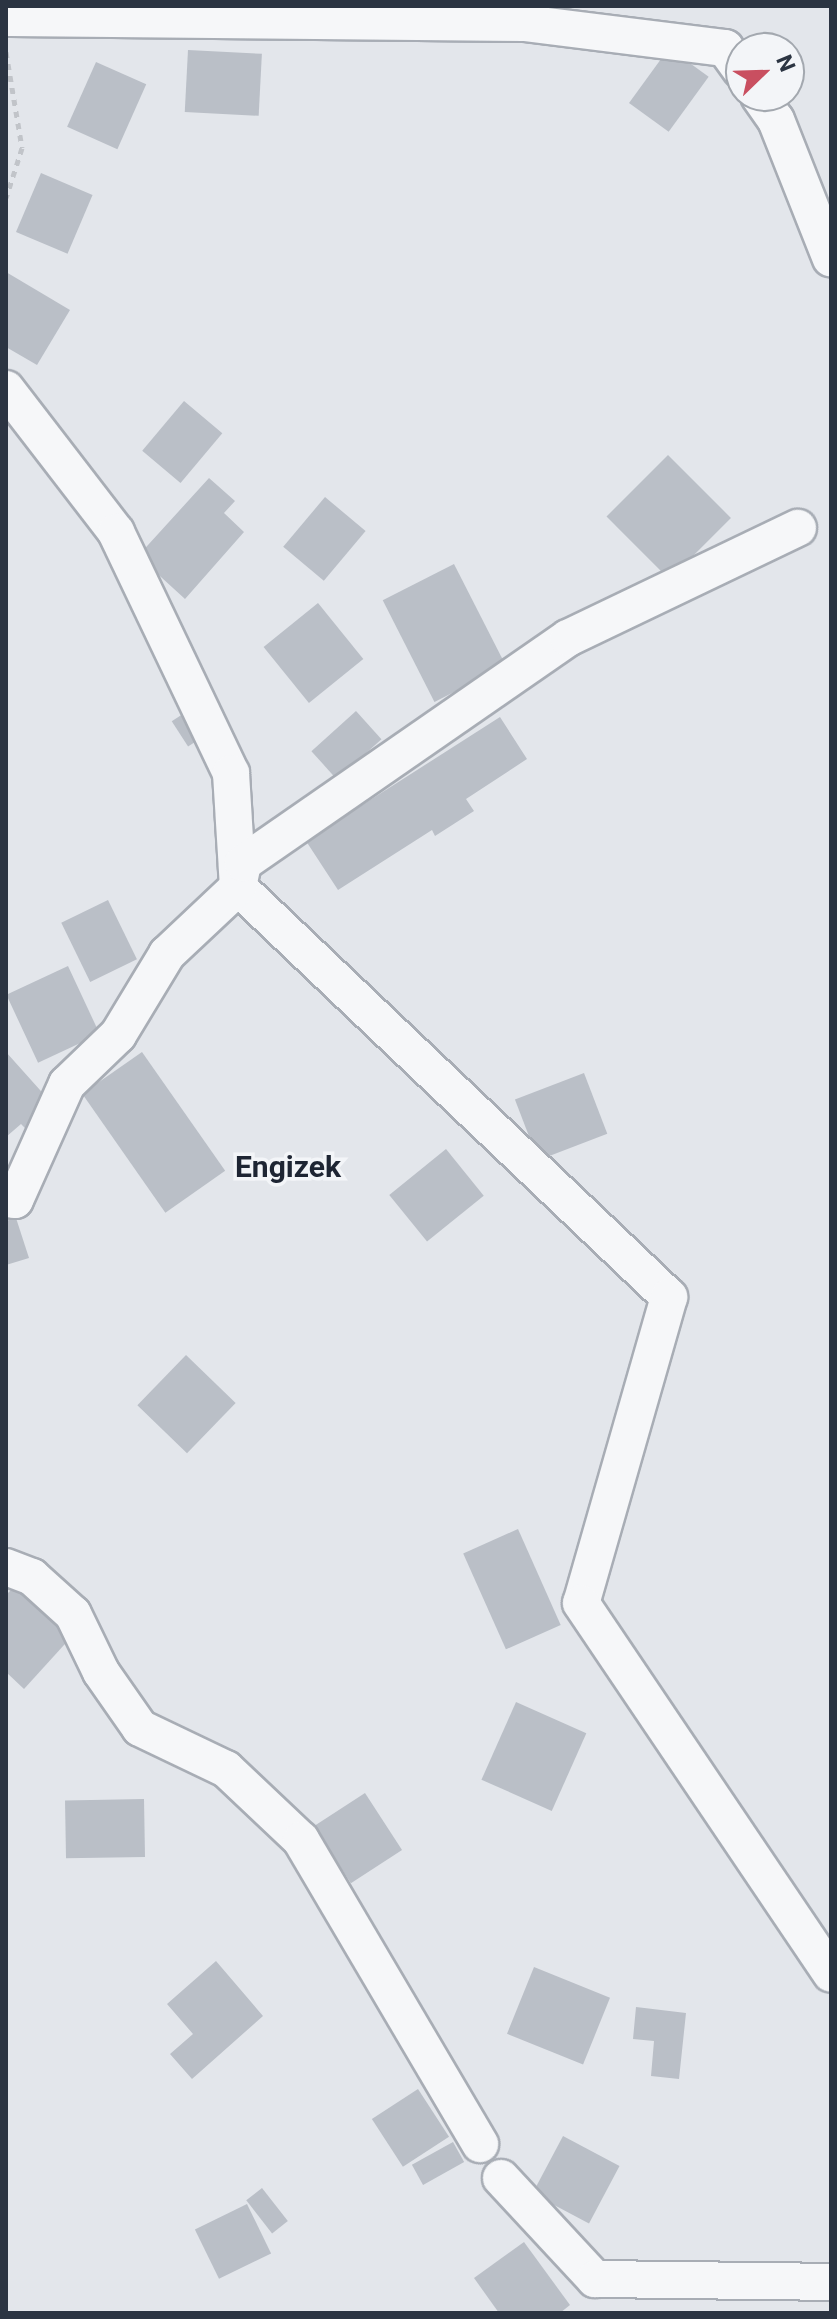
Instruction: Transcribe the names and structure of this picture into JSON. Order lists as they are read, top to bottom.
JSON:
{
  "districts": ["Engizek"],
  "north": "top right"
}
